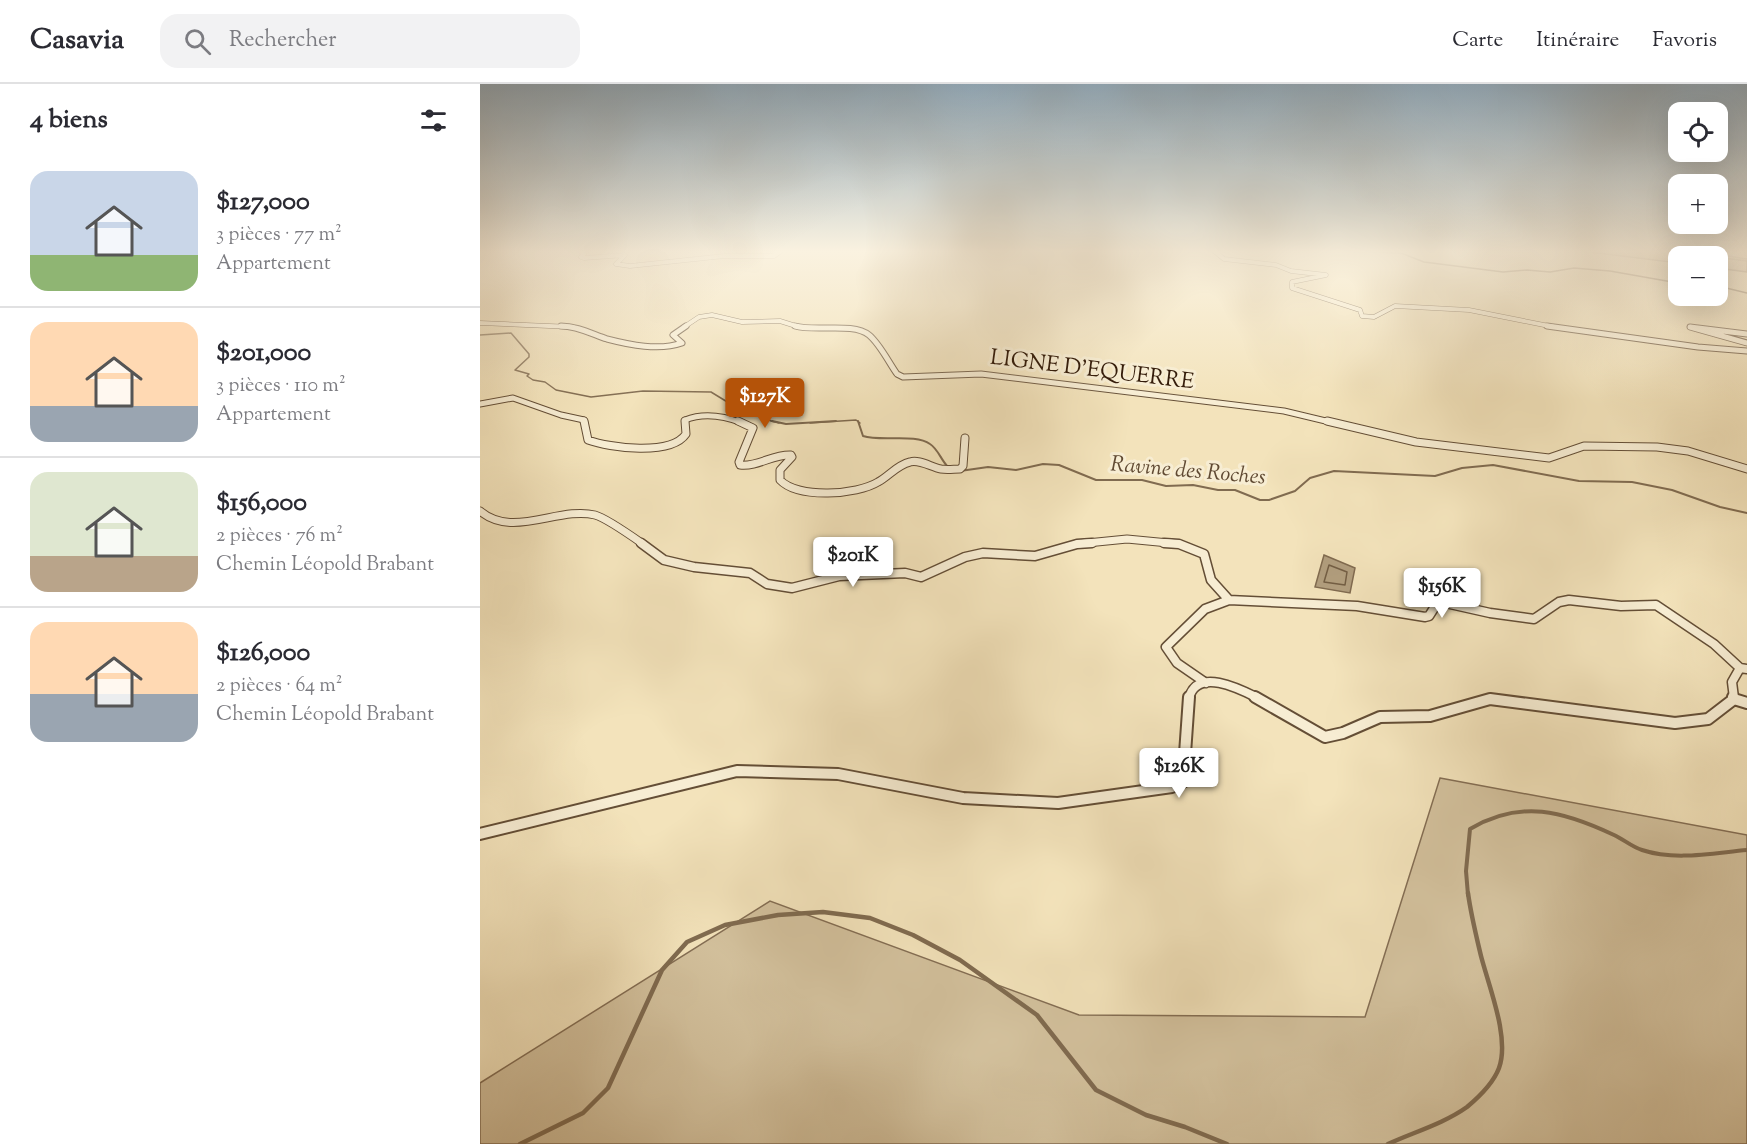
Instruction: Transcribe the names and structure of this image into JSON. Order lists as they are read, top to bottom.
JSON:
{
  "streets": {
    "street": ["LIGNE D'EQUERRE"]
  },
  "water": ["Ravine des Roches"],
  "page": {
    "header": "Casavia",
    "search": "Rechercher",
    "nav": ["Carte", "Itinéraire", "Favoris"],
    "heading": "4 biens",
    "map_buttons": ["+", "−"],
    "list": [
      {
        "name": "$127,000",
        "note": "3 pièces · 77 m² · Appartement"
      },
      {
        "name": "$201,000",
        "note": "3 pièces · 110 m² · Appartement"
      },
      {
        "name": "$156,000",
        "note": "2 pièces · 76 m² · Chemin Léopold Brabant"
      },
      {
        "name": "$126,000",
        "note": "2 pièces · 64 m² · Chemin Léopold Brabant"
      }
    ],
    "price": [
      "$127K",
      "$201K",
      "$156K",
      "$126K"
    ]
  }
}
